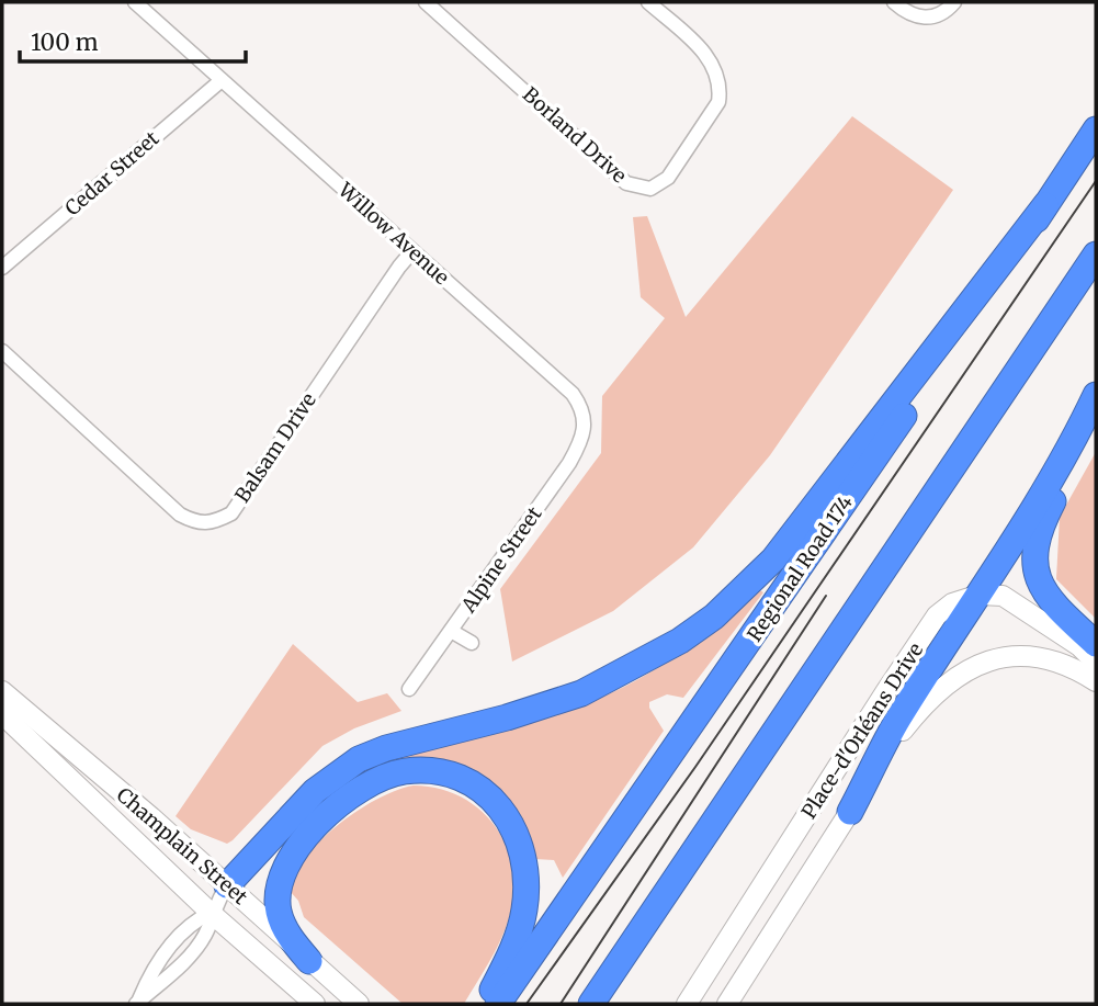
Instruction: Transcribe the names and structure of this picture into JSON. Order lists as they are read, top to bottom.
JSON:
{
  "streets": {
    "highway": ["Regional Road 174"],
    "main road": ["Place-d'Orléans Drive", "Champlain Street"],
    "street": [
      "Borland Drive",
      "Cedar Street",
      "Willow Avenue",
      "Balsam Drive",
      "Alpine Street"
    ]
  },
  "crossings": [
    ["Cedar Street", "Willow Avenue"],
    ["Willow Avenue", "Balsam Drive"],
    ["Willow Avenue", "Alpine Street"]
  ],
  "scale_bar": "100 m"
}
